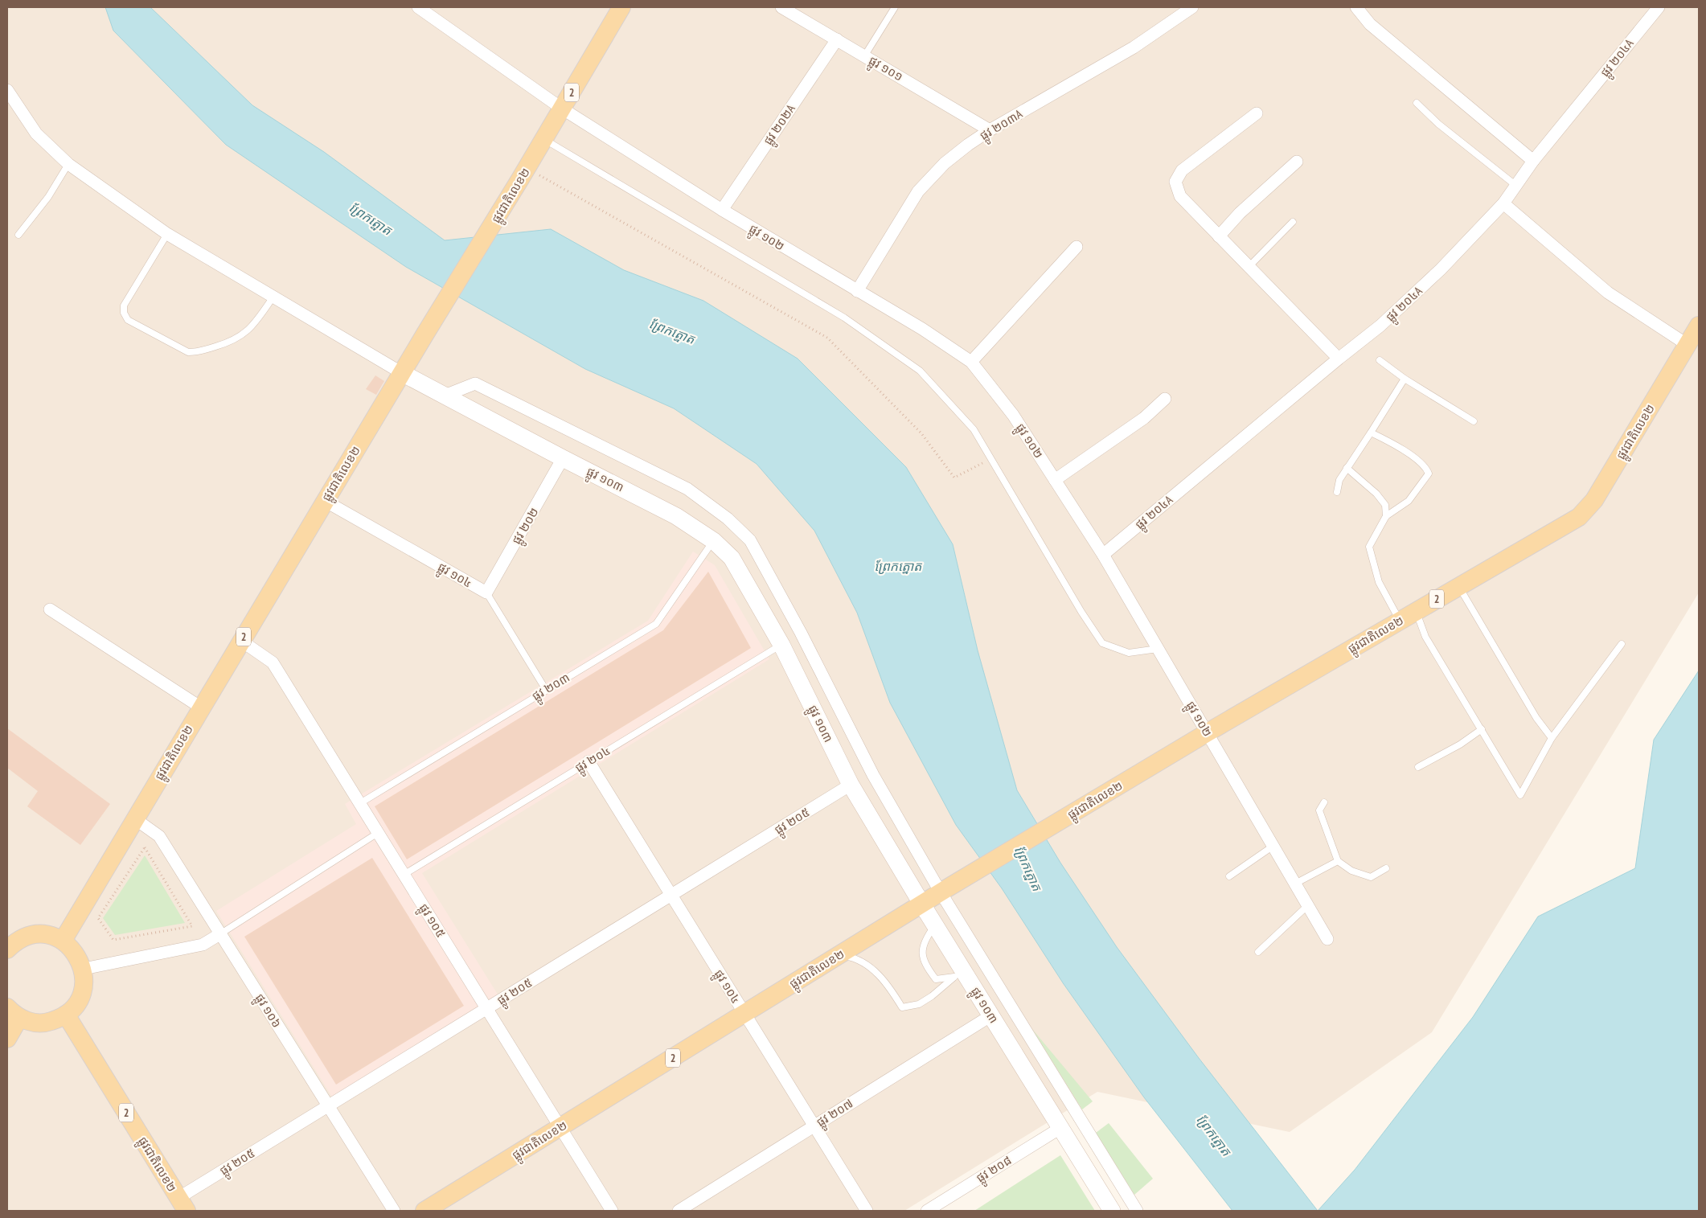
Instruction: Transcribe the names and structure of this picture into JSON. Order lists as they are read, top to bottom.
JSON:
{
  "streets": {
    "main road": ["2", "ផ្លូវជាតិលេខ២"],
    "street": [
      "ផ្លូវ ២០៤A",
      "ផ្លូវ ១០១",
      "ផ្លូវ ២០២A",
      "ផ្លូវ ២០៣A",
      "ផ្លូវ ១០២",
      "ផ្លូវ ១០៣",
      "ផ្លូវ ២០២",
      "ផ្លូវ ១០៤",
      "ផ្លូវ ២០៥",
      "ផ្លូវ ១០៥",
      "ផ្លូវ ១០៦",
      "ផ្លូវ ២០៧",
      "ផ្លូវ ២០៨"
    ],
    "lane": ["ផ្លូវ ២០៣", "ផ្លូវ ២០៤"]
  },
  "crossings": [
    ["ផ្លូវ ២០៤A", "ផ្លូវ ១០២"],
    ["ផ្លូវ ១០១", "ផ្លូវ ២០២A"],
    ["ផ្លូវ ១០១", "ផ្លូវ ២០៣A"],
    ["ផ្លូវ ២០២A", "ផ្លូវ ១០២"],
    ["ផ្លូវ ២០៣A", "ផ្លូវ ១០២"],
    ["ផ្លូវជាតិលេខ២", "ផ្លូវ ១០២"],
    ["ផ្លូវជាតិលេខ២", "ផ្លូវ ១០៣"],
    ["ផ្លូវជាតិលេខ២", "ផ្លូវ ១០៤"],
    ["ផ្លូវជាតិលេខ២", "ផ្លូវ ២០៥"],
    ["ផ្លូវជាតិលេខ២", "ផ្លូវ ១០៥"],
    ["ផ្លូវជាតិលេខ២", "ផ្លូវ ១០៦"],
    ["ផ្លូវ ១០៣", "ផ្លូវ ២០២"],
    ["ផ្លូវ ១០៣", "ផ្លូវ ២០៣"],
    ["ផ្លូវ ១០៣", "ផ្លូវ ២០៤"],
    ["ផ្លូវ ១០៣", "ផ្លូវ ២០៥"],
    ["ផ្លូវ ១០៣", "ផ្លូវ ២០៧"],
    ["ផ្លូវ ១០៣", "ផ្លូវ ២០៨"],
    ["ផ្លូវ ២០២", "ផ្លូវ ១០៤"],
    ["ផ្លូវ ១០៤", "ផ្លូវ ២០៣"],
    ["ផ្លូវ ១០៤", "ផ្លូវ ២០៤"],
    ["ផ្លូវ ១០៤", "ផ្លូវ ២០៥"],
    ["ផ្លូវ ១០៤", "ផ្លូវ ២០៧"],
    ["ផ្លូវ ២០៣", "ផ្លូវ ១០៥"],
    ["ផ្លូវ ២០៤", "ផ្លូវ ១០៥"],
    ["ផ្លូវ ២០៥", "ផ្លូវ ១០៥"],
    ["ផ្លូវ ២០៥", "ផ្លូវ ១០៦"]
  ],
  "water": ["ព្រែកត្នោត"]
}
